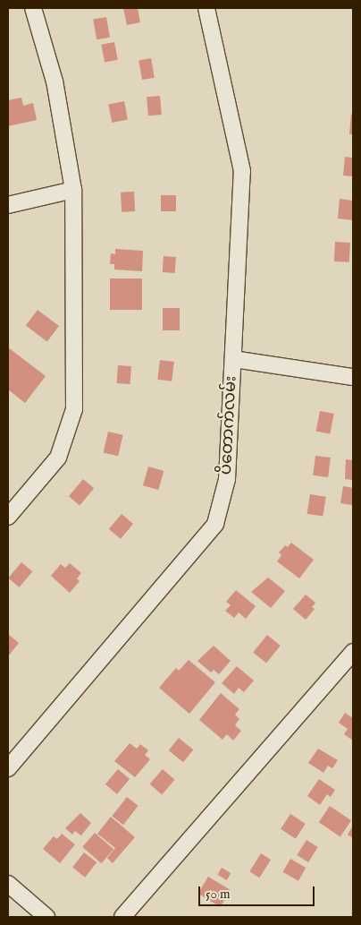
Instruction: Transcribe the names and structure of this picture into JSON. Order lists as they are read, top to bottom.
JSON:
{
  "streets": {
    "street": ["ပိတောက်လမ်း"]
  },
  "scale_bar": "50 m"
}
